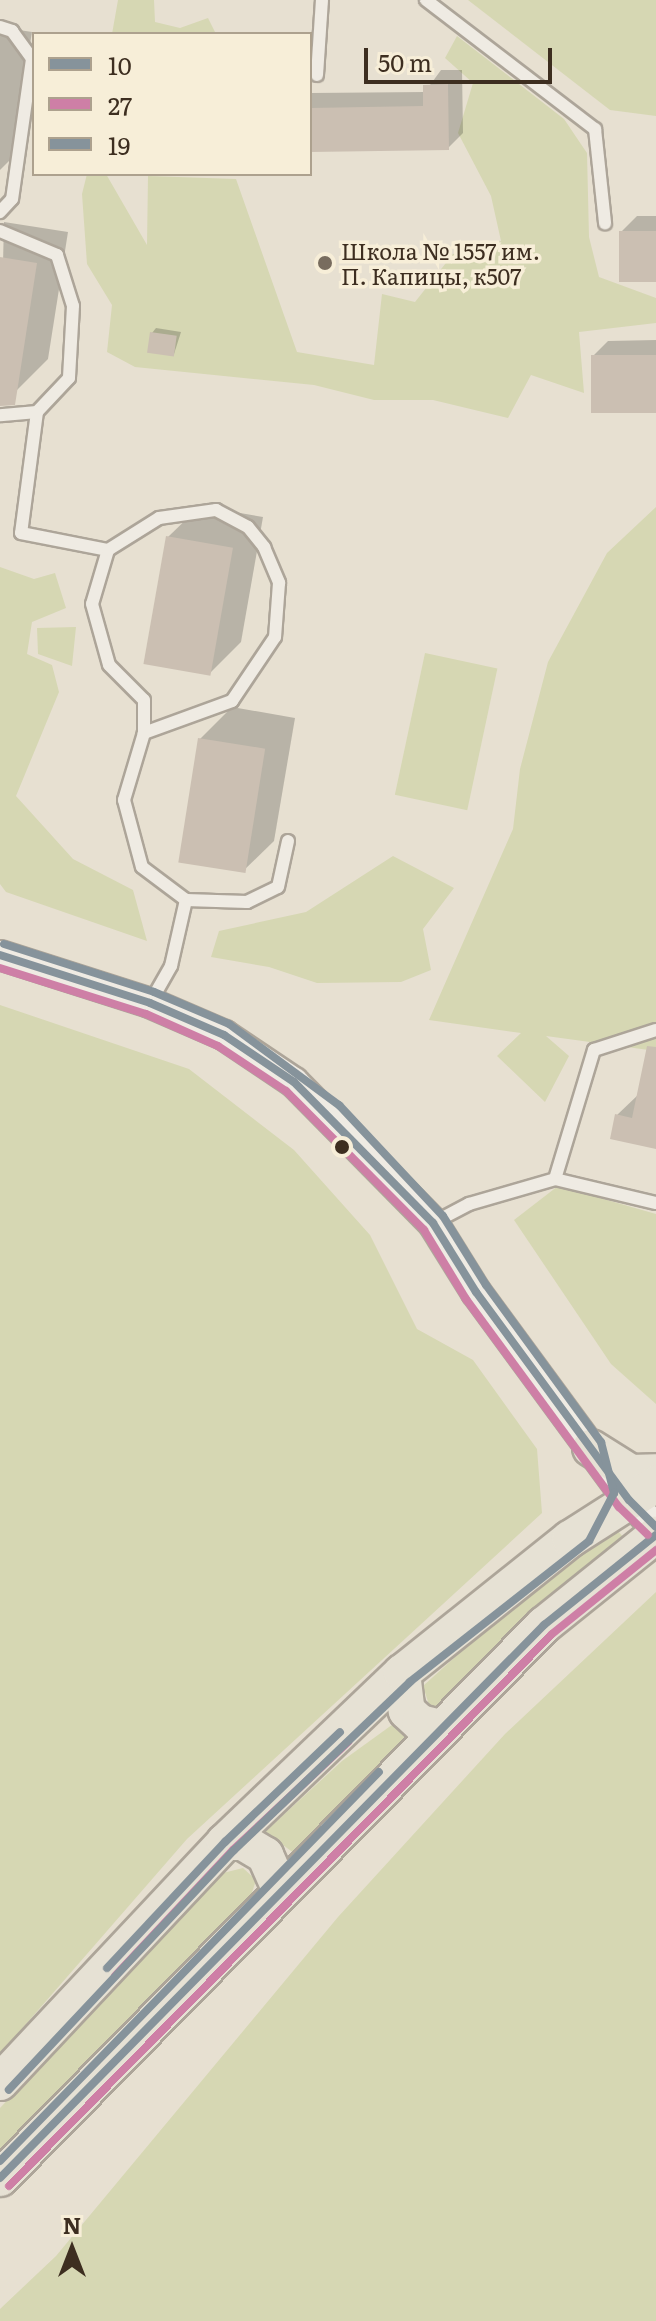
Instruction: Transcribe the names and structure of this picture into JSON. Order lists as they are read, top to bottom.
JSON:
{
  "places": ["Школа № 1557 им. П. Капицы, к507"],
  "lines": ["transit line 19", "transit line 10", "transit line 27"],
  "legend": ["10", "27", "19"],
  "scale_bar": "50 m",
  "north": "top"
}
